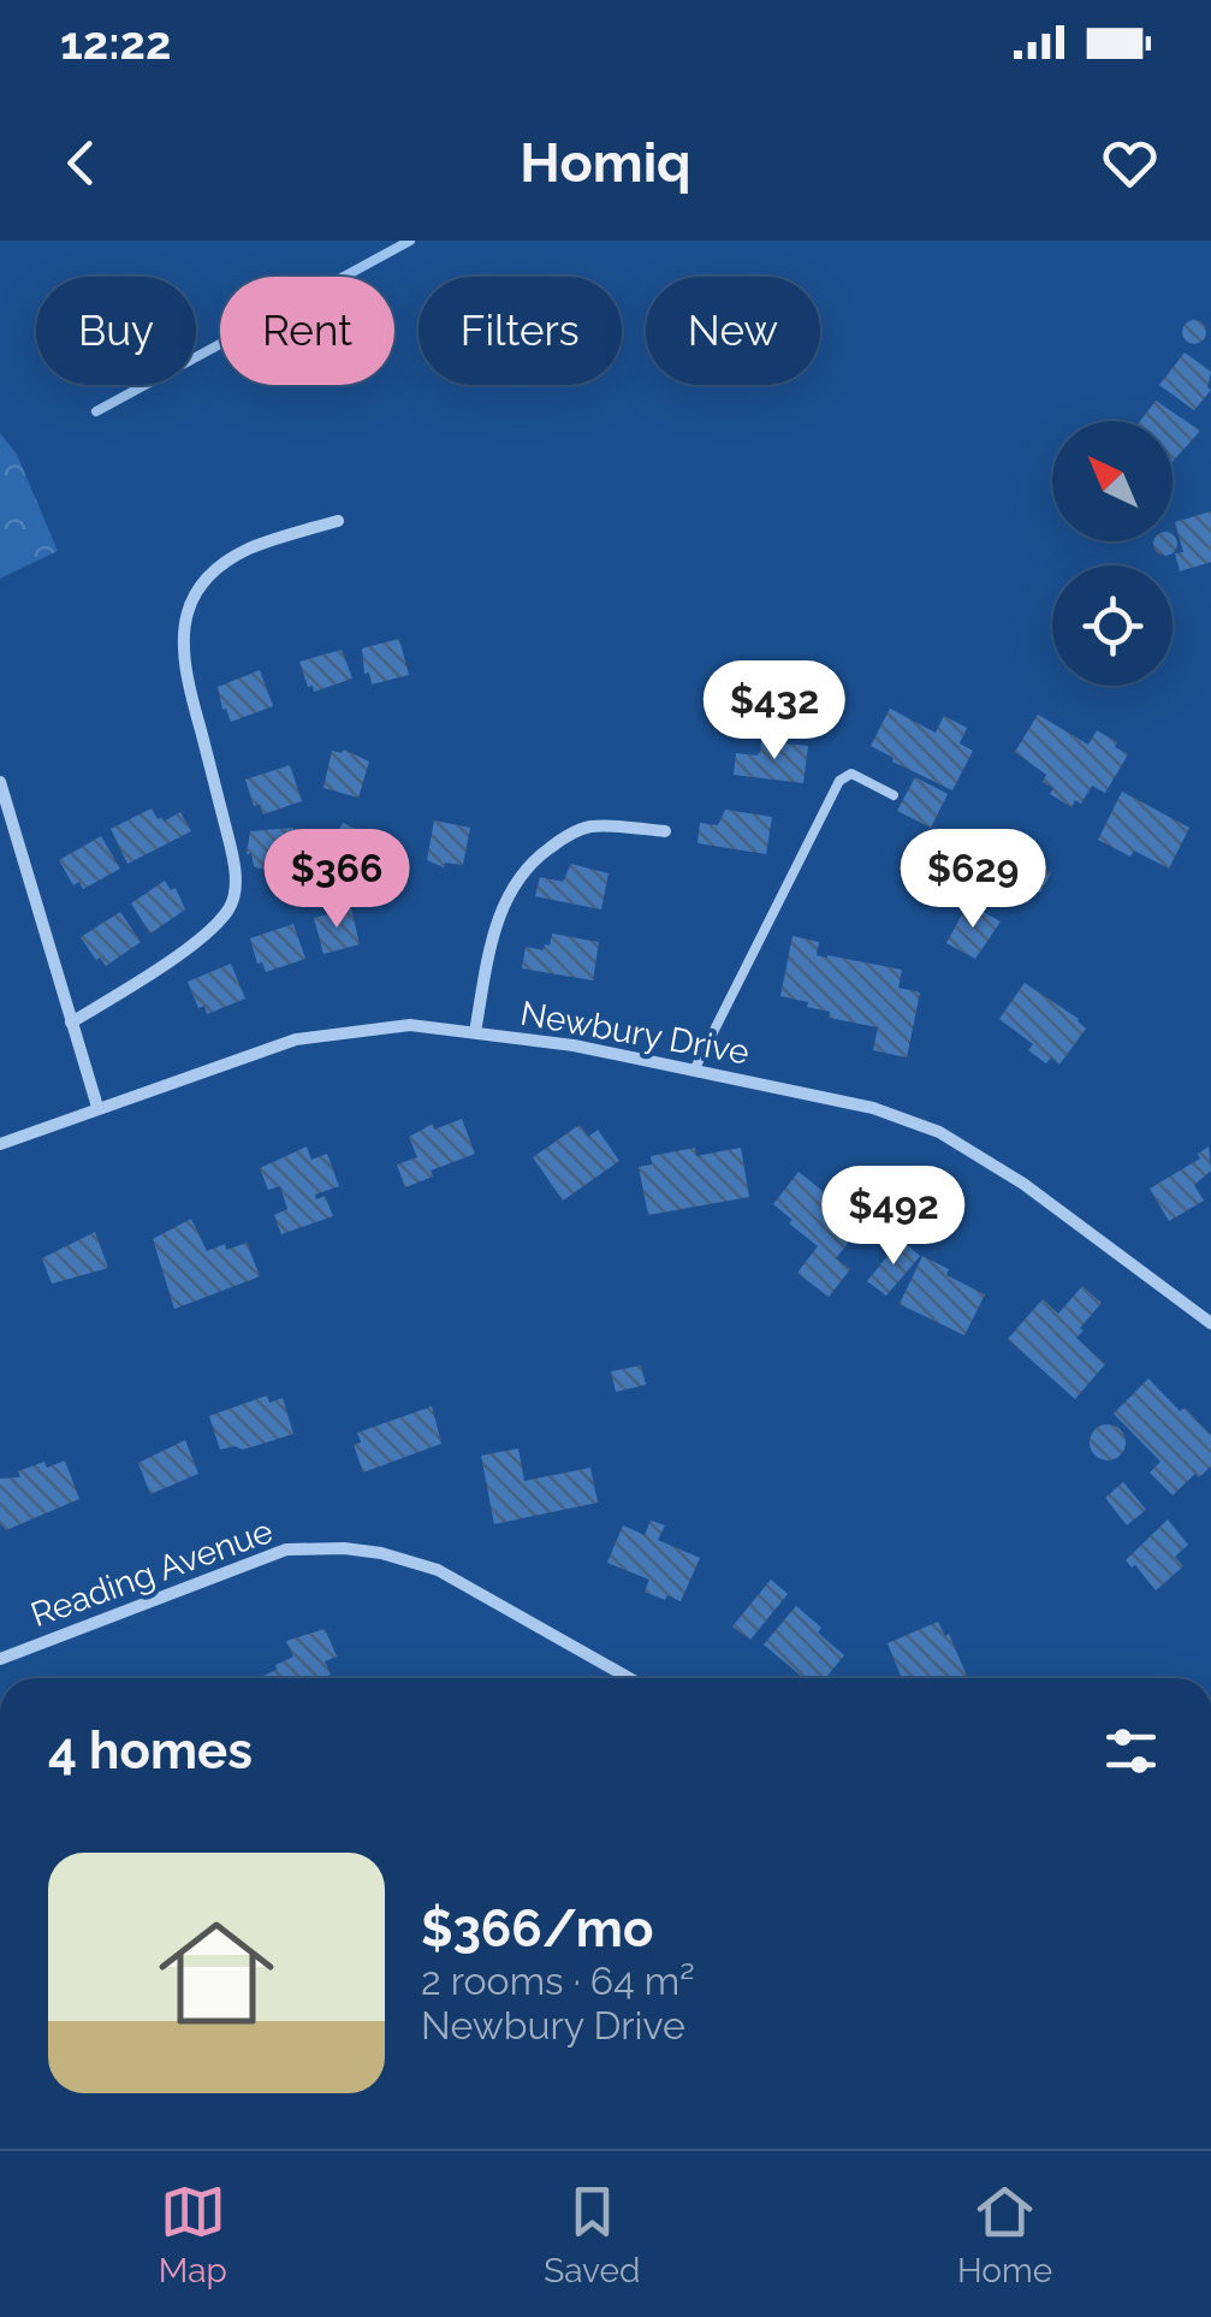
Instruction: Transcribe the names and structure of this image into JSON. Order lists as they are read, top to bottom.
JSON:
{
  "streets": {
    "street": ["Newbury Drive", "Reading Avenue"]
  },
  "north": "top left",
  "page": {
    "status": "12:22",
    "header": "Homiq",
    "chip": [
      "Buy",
      "Rent",
      "Filters",
      "New"
    ],
    "price": [
      "$432",
      "$366",
      "$629",
      "$492"
    ],
    "heading": "4 homes",
    "list": [
      {
        "name": "$366/mo",
        "note": "2 rooms · 64 m² · Newbury Drive"
      }
    ],
    "tabs": ["Map", "Saved", "Home"]
  }
}
